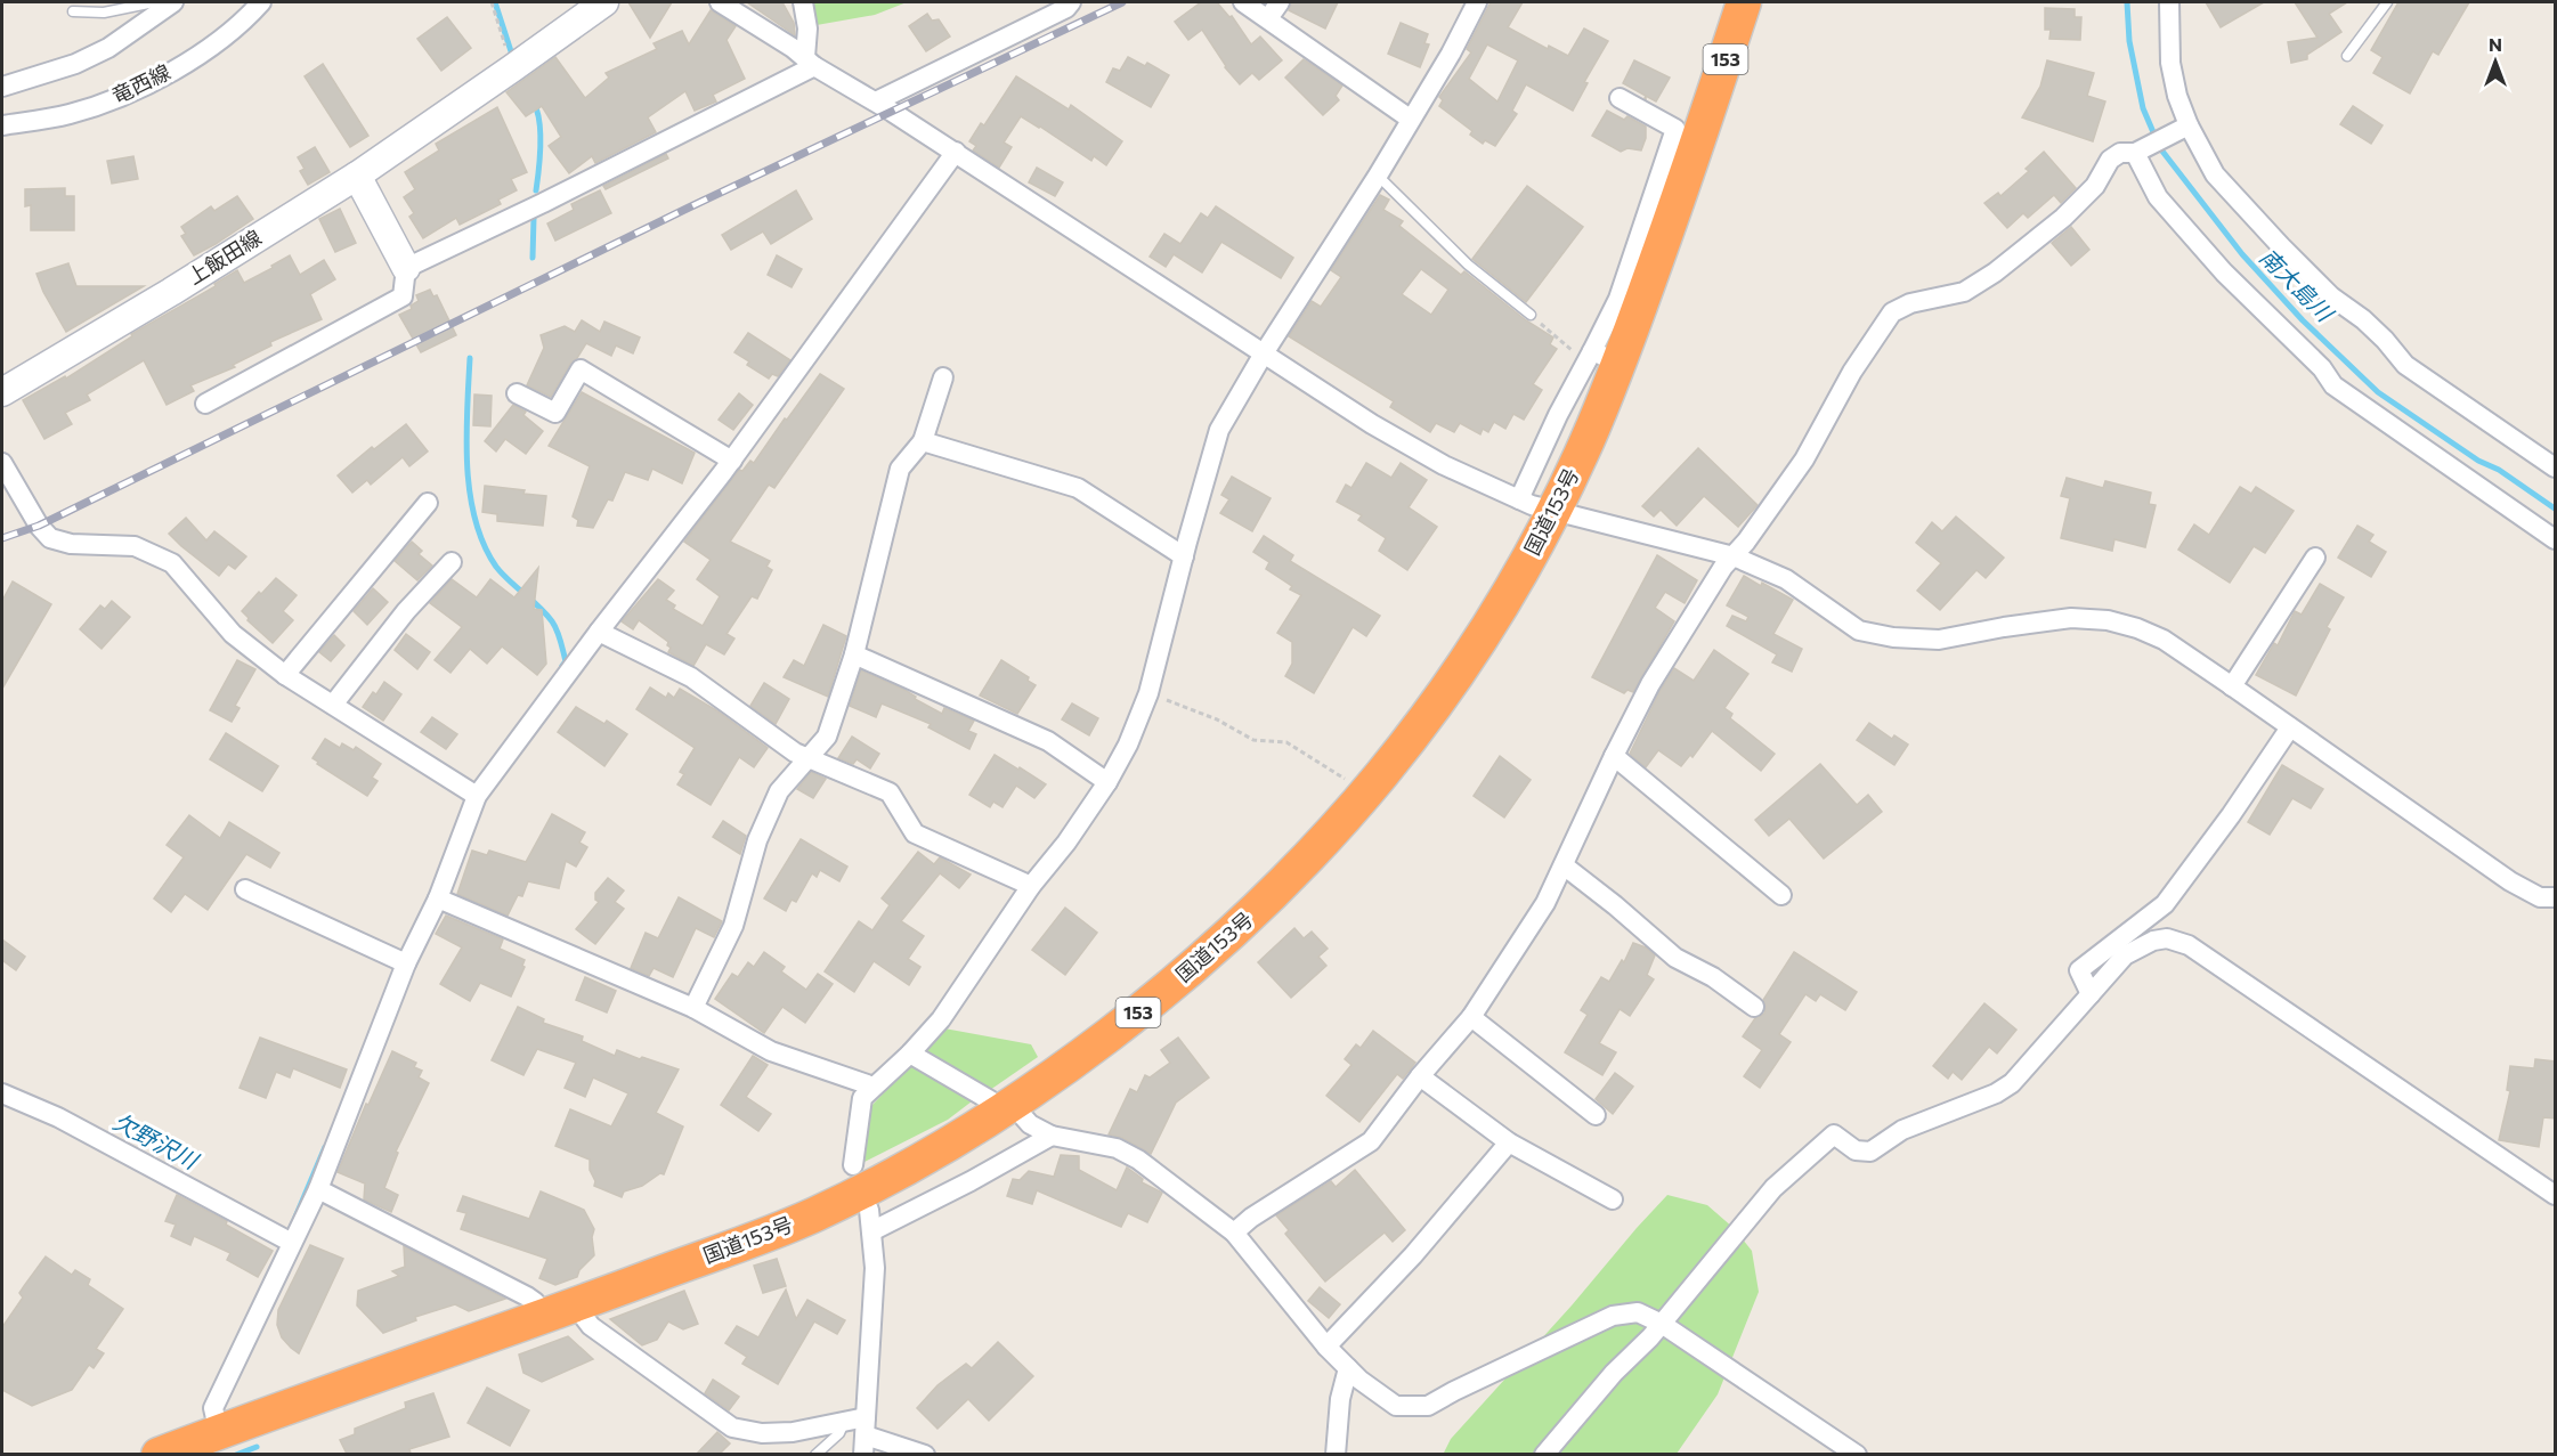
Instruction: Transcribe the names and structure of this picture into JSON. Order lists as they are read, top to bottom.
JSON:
{
  "streets": {
    "highway": ["153", "国道153号"],
    "main road": ["上飯田線"],
    "street": ["竜西線"]
  },
  "water": ["南大島川", "欠野沢川"],
  "north": "top"
}
